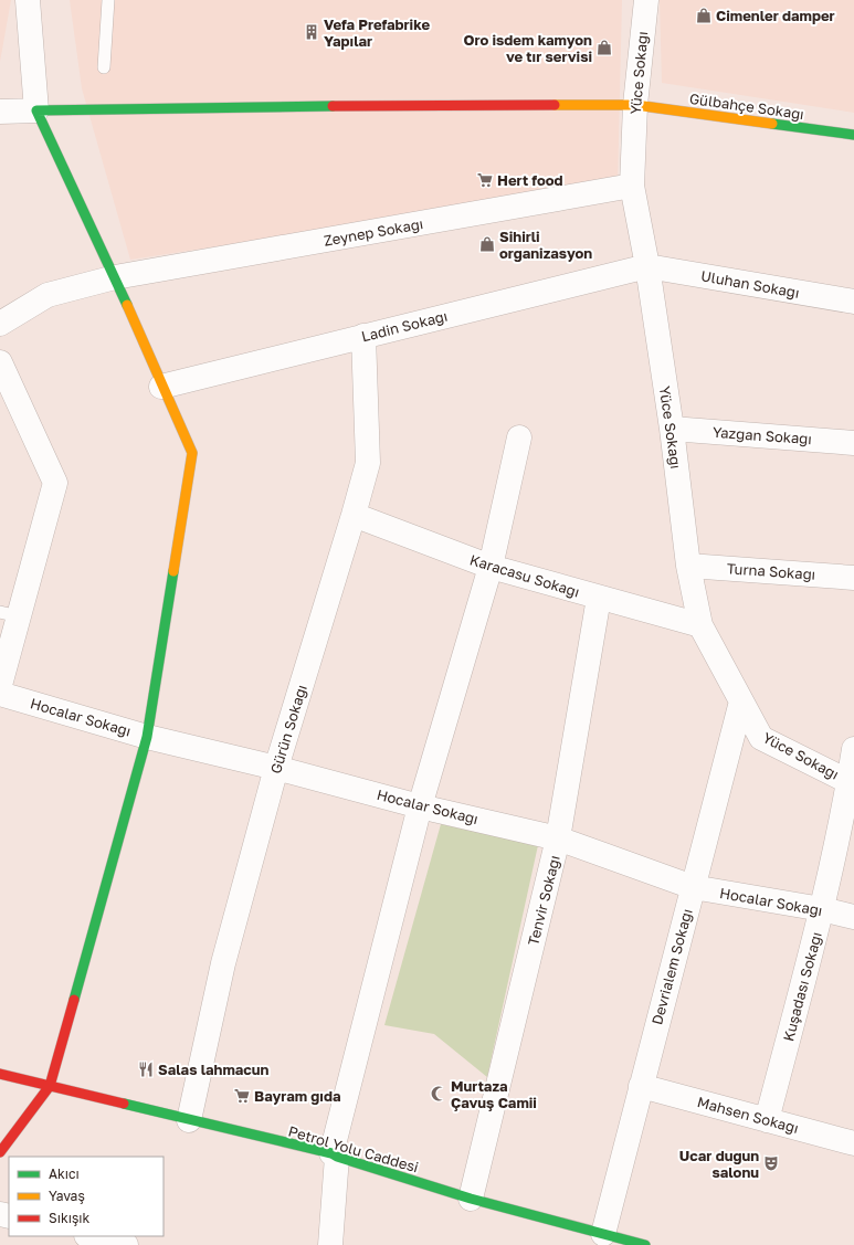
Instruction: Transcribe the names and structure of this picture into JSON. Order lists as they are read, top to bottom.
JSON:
{
  "streets": {
    "street": [
      "Yüce Sokağı",
      "Gülbahçe Sokağı",
      "Zeynep Sokağı",
      "Uluhan Sokağı",
      "Ladin Sokağı",
      "Yazgan Sokağı",
      "Turna Sokağı",
      "Karacasu Sokağı",
      "Hocalar Sokağı",
      "Gürün Sokağı",
      "Tenvir Sokağı",
      "Devrialem Sokağı",
      "Kuşadası Sokağı",
      "Mahsen Sokağı",
      "Petrol Yolu Caddesi"
    ]
  },
  "crossings": [
    ["Yüce Sokağı", "Gülbahçe Sokağı"],
    ["Yüce Sokağı", "Zeynep Sokağı"],
    ["Yüce Sokağı", "Uluhan Sokağı"],
    ["Yüce Sokağı", "Ladin Sokağı"],
    ["Yüce Sokağı", "Yazgan Sokağı"],
    ["Yüce Sokağı", "Turna Sokağı"],
    ["Yüce Sokağı", "Karacasu Sokağı"],
    ["Yüce Sokağı", "Devrialem Sokağı"],
    ["Yüce Sokağı", "Kuşadası Sokağı"],
    ["Uluhan Sokağı", "Ladin Sokağı"],
    ["Ladin Sokağı", "Gürün Sokağı"],
    ["Karacasu Sokağı", "Gürün Sokağı"],
    ["Karacasu Sokağı", "Tenvir Sokağı"],
    ["Hocalar Sokağı", "Gürün Sokağı"],
    ["Hocalar Sokağı", "Tenvir Sokağı"],
    ["Hocalar Sokağı", "Devrialem Sokağı"],
    ["Hocalar Sokağı", "Kuşadası Sokağı"],
    ["Gürün Sokağı", "Petrol Yolu Caddesi"],
    ["Tenvir Sokağı", "Petrol Yolu Caddesi"],
    ["Devrialem Sokağı", "Mahsen Sokağı"],
    ["Devrialem Sokağı", "Petrol Yolu Caddesi"],
    ["Kuşadası Sokağı", "Mahsen Sokağı"]
  ],
  "places": {
    "shop": ["Cimenler damper", "Oro isdem kamyon ve tır servisi", "Sihirli organizasyon"],
    "building": ["Vefa Prefabrike Yapılar"],
    "supermarket": ["Hert food", "Bayram gıda"],
    "restaurant": ["Salas lahmacun"],
    "mosque": ["Murtaza Çavuş Camii"],
    "theatre": ["Ucar dugun salonu"]
  },
  "legend": ["Akıcı", "Yavaş", "Sıkışık"]
}
